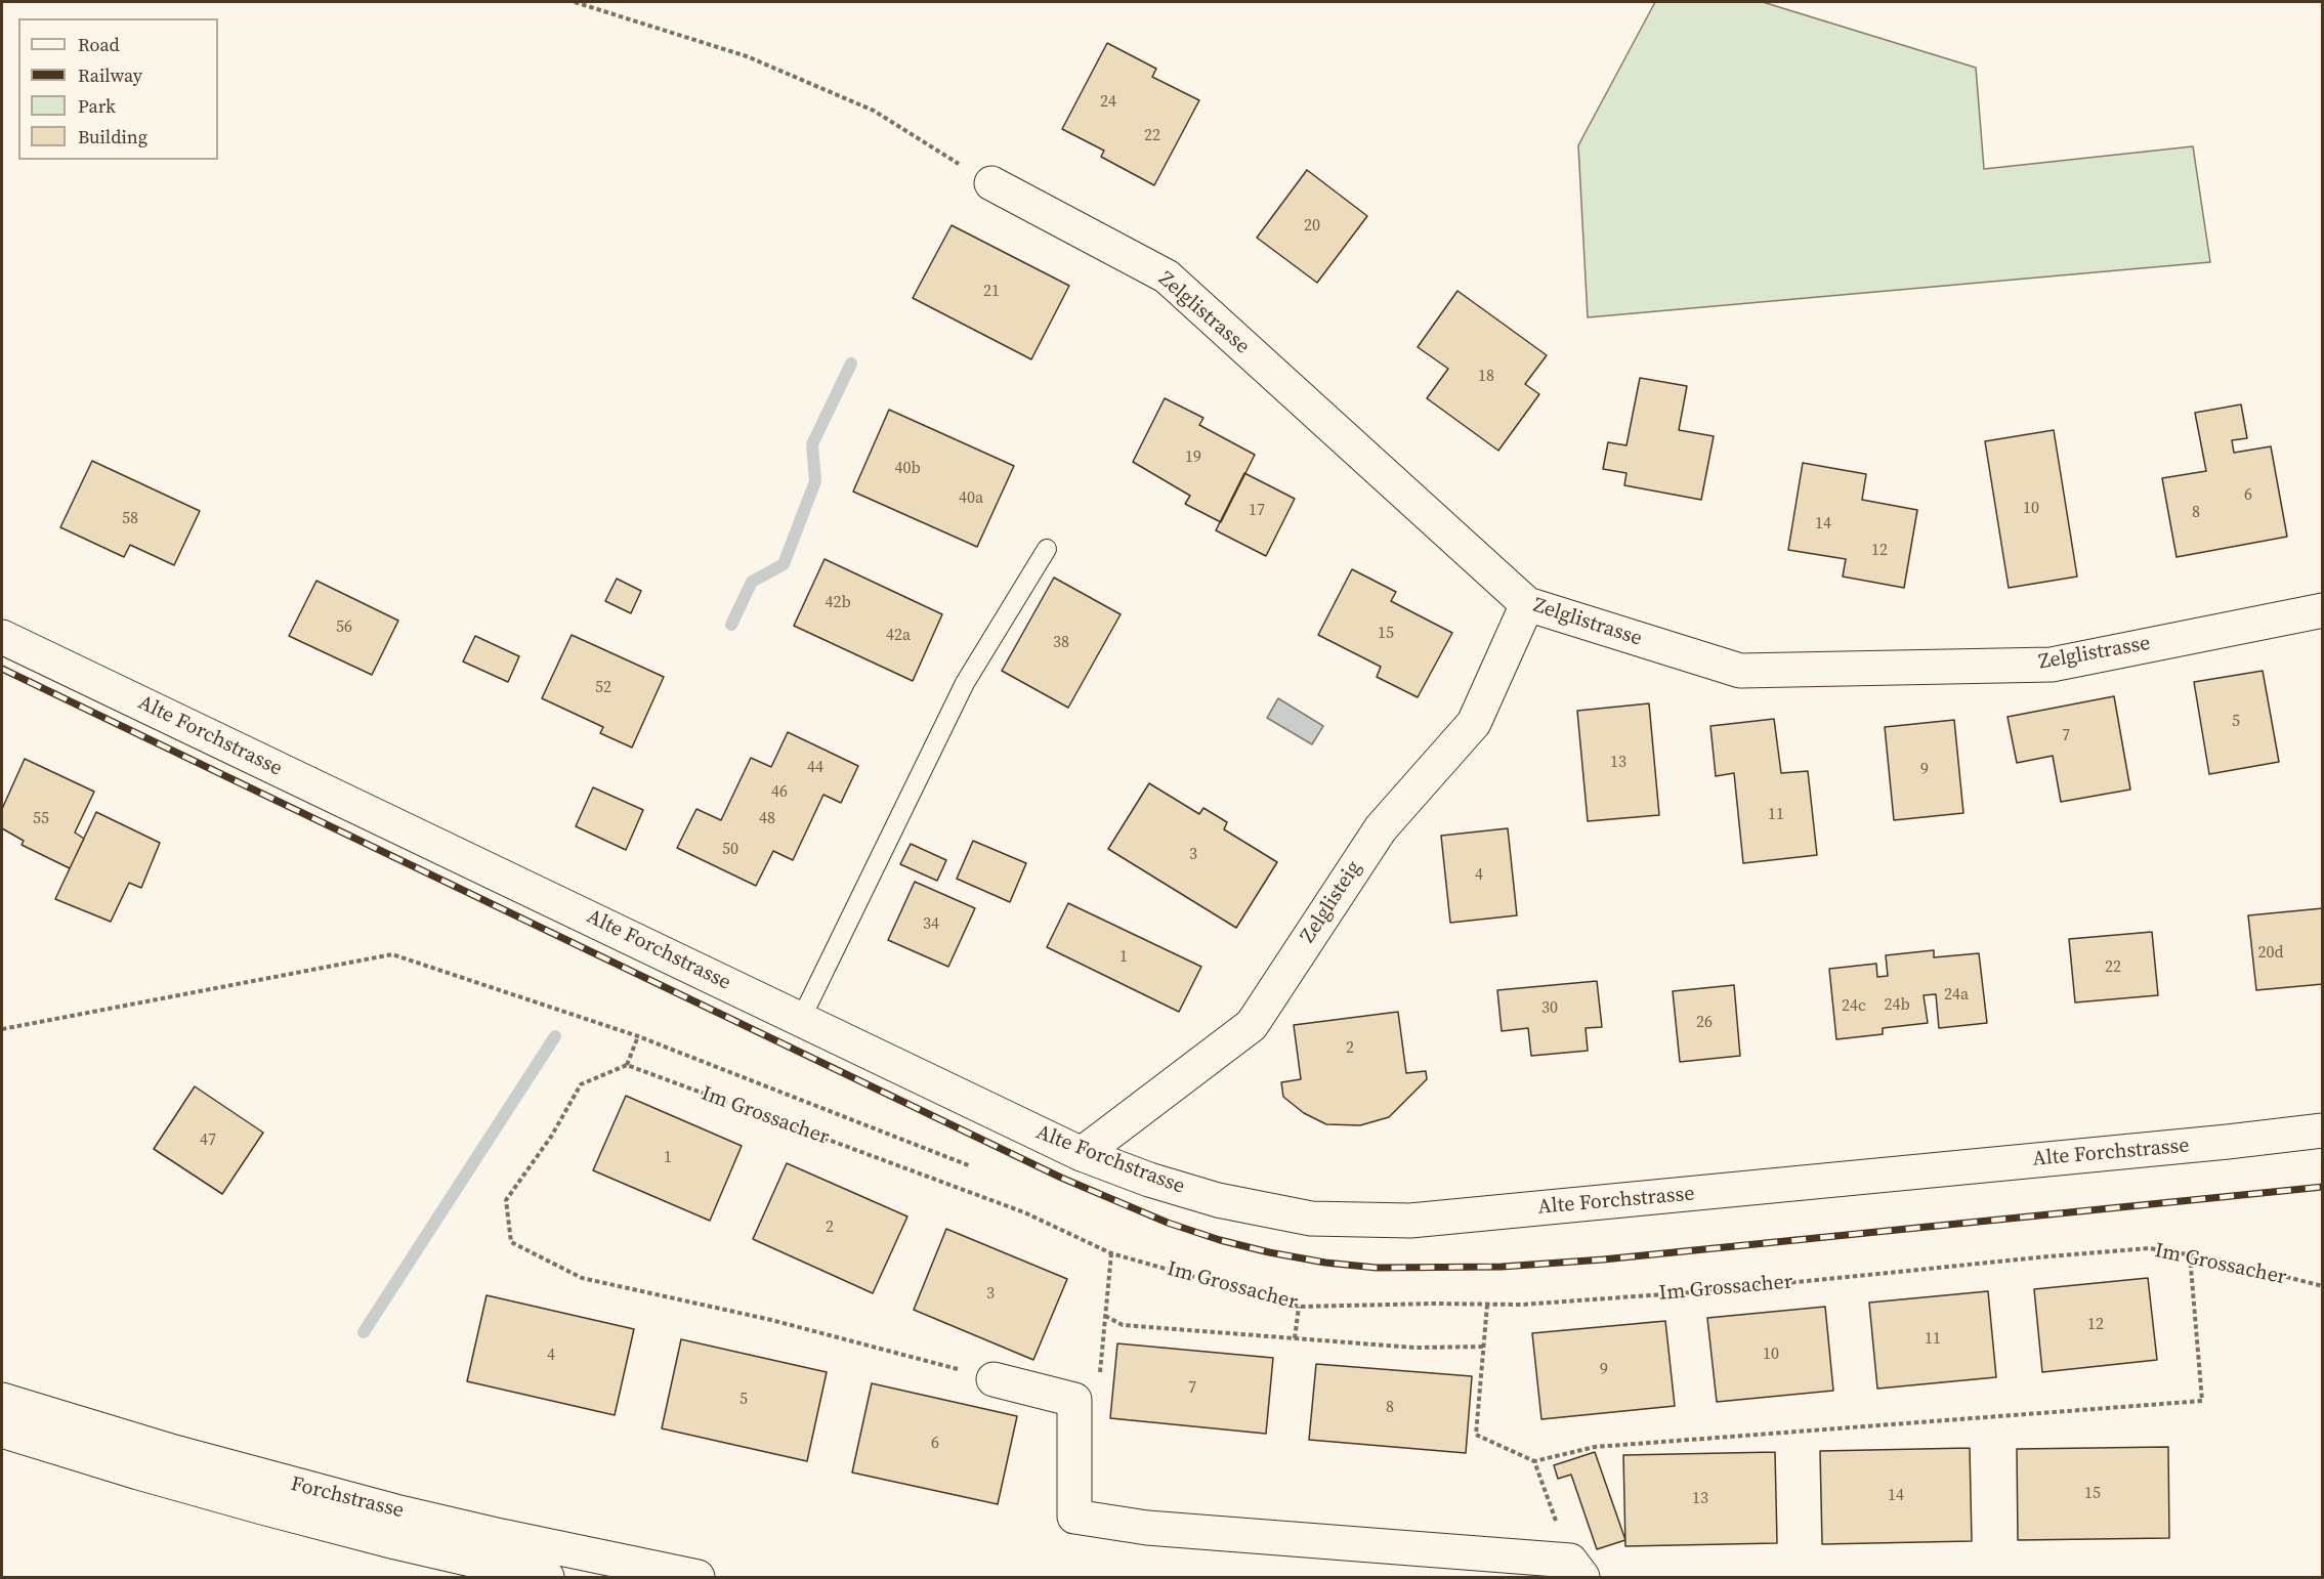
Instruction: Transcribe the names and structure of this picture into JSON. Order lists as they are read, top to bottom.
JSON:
{
  "streets": {
    "main road": [
      "Zelglistrasse",
      "Alte Forchstrasse",
      "Zelglisteig",
      "Forchstrasse"
    ],
    "path": ["Im Grossacher"]
  },
  "crossings": [
    ["Zelglistrasse", "Zelglisteig"],
    ["Alte Forchstrasse", "Zelglisteig"]
  ],
  "house_numbers": [
    "24",
    "22",
    "20",
    "21",
    "18",
    "19",
    "40b",
    "6",
    "40a",
    "10",
    "17",
    "8",
    "58",
    "14",
    "12",
    "42b",
    "56",
    "15",
    "42a",
    "38",
    "52",
    "5",
    "7",
    "13",
    "44",
    "9",
    "46",
    "11",
    "55",
    "48",
    "50",
    "3",
    "4",
    "34",
    "20d",
    "1",
    "22",
    "24a",
    "24b",
    "24c",
    "30",
    "26",
    "2",
    "47",
    "1",
    "2",
    "3",
    "12",
    "11",
    "10",
    "4",
    "9",
    "7",
    "5",
    "8",
    "6",
    "15",
    "14",
    "13"
  ],
  "legend": [
    "Road",
    "Railway",
    "Park",
    "Building"
  ]
}
